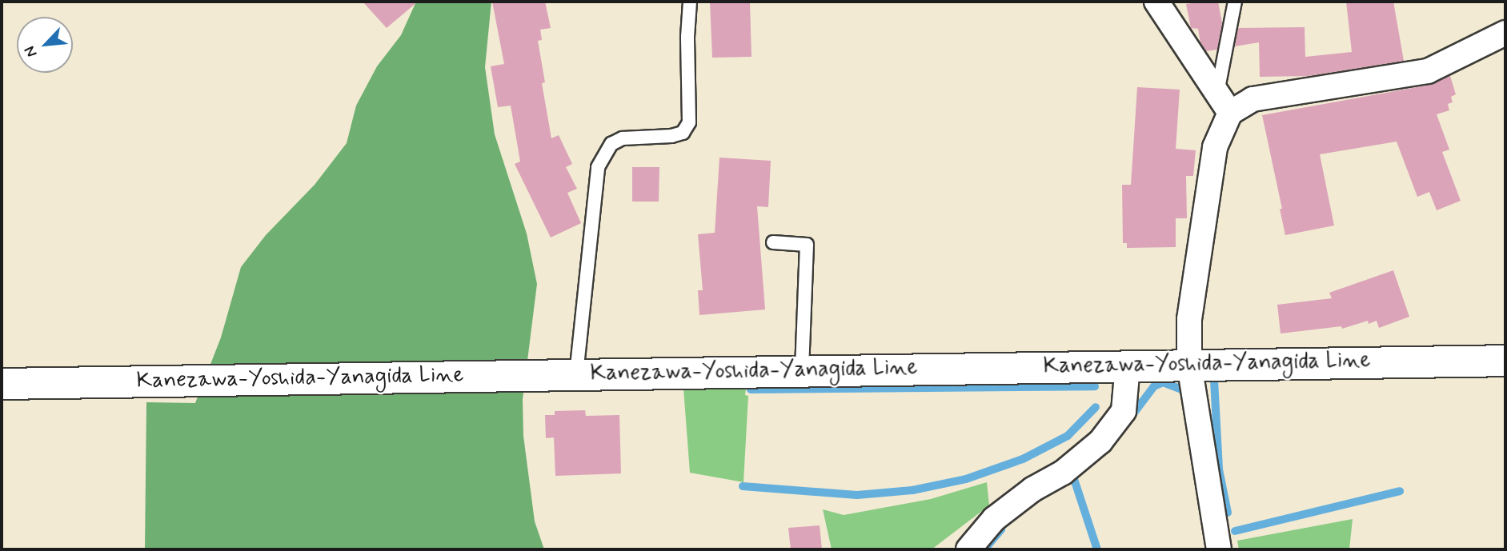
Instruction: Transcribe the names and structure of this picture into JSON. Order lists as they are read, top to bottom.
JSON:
{
  "streets": {
    "main road": ["Kanezawa-Yoshida-Yanagida Line"]
  },
  "north": "bottom left"
}
